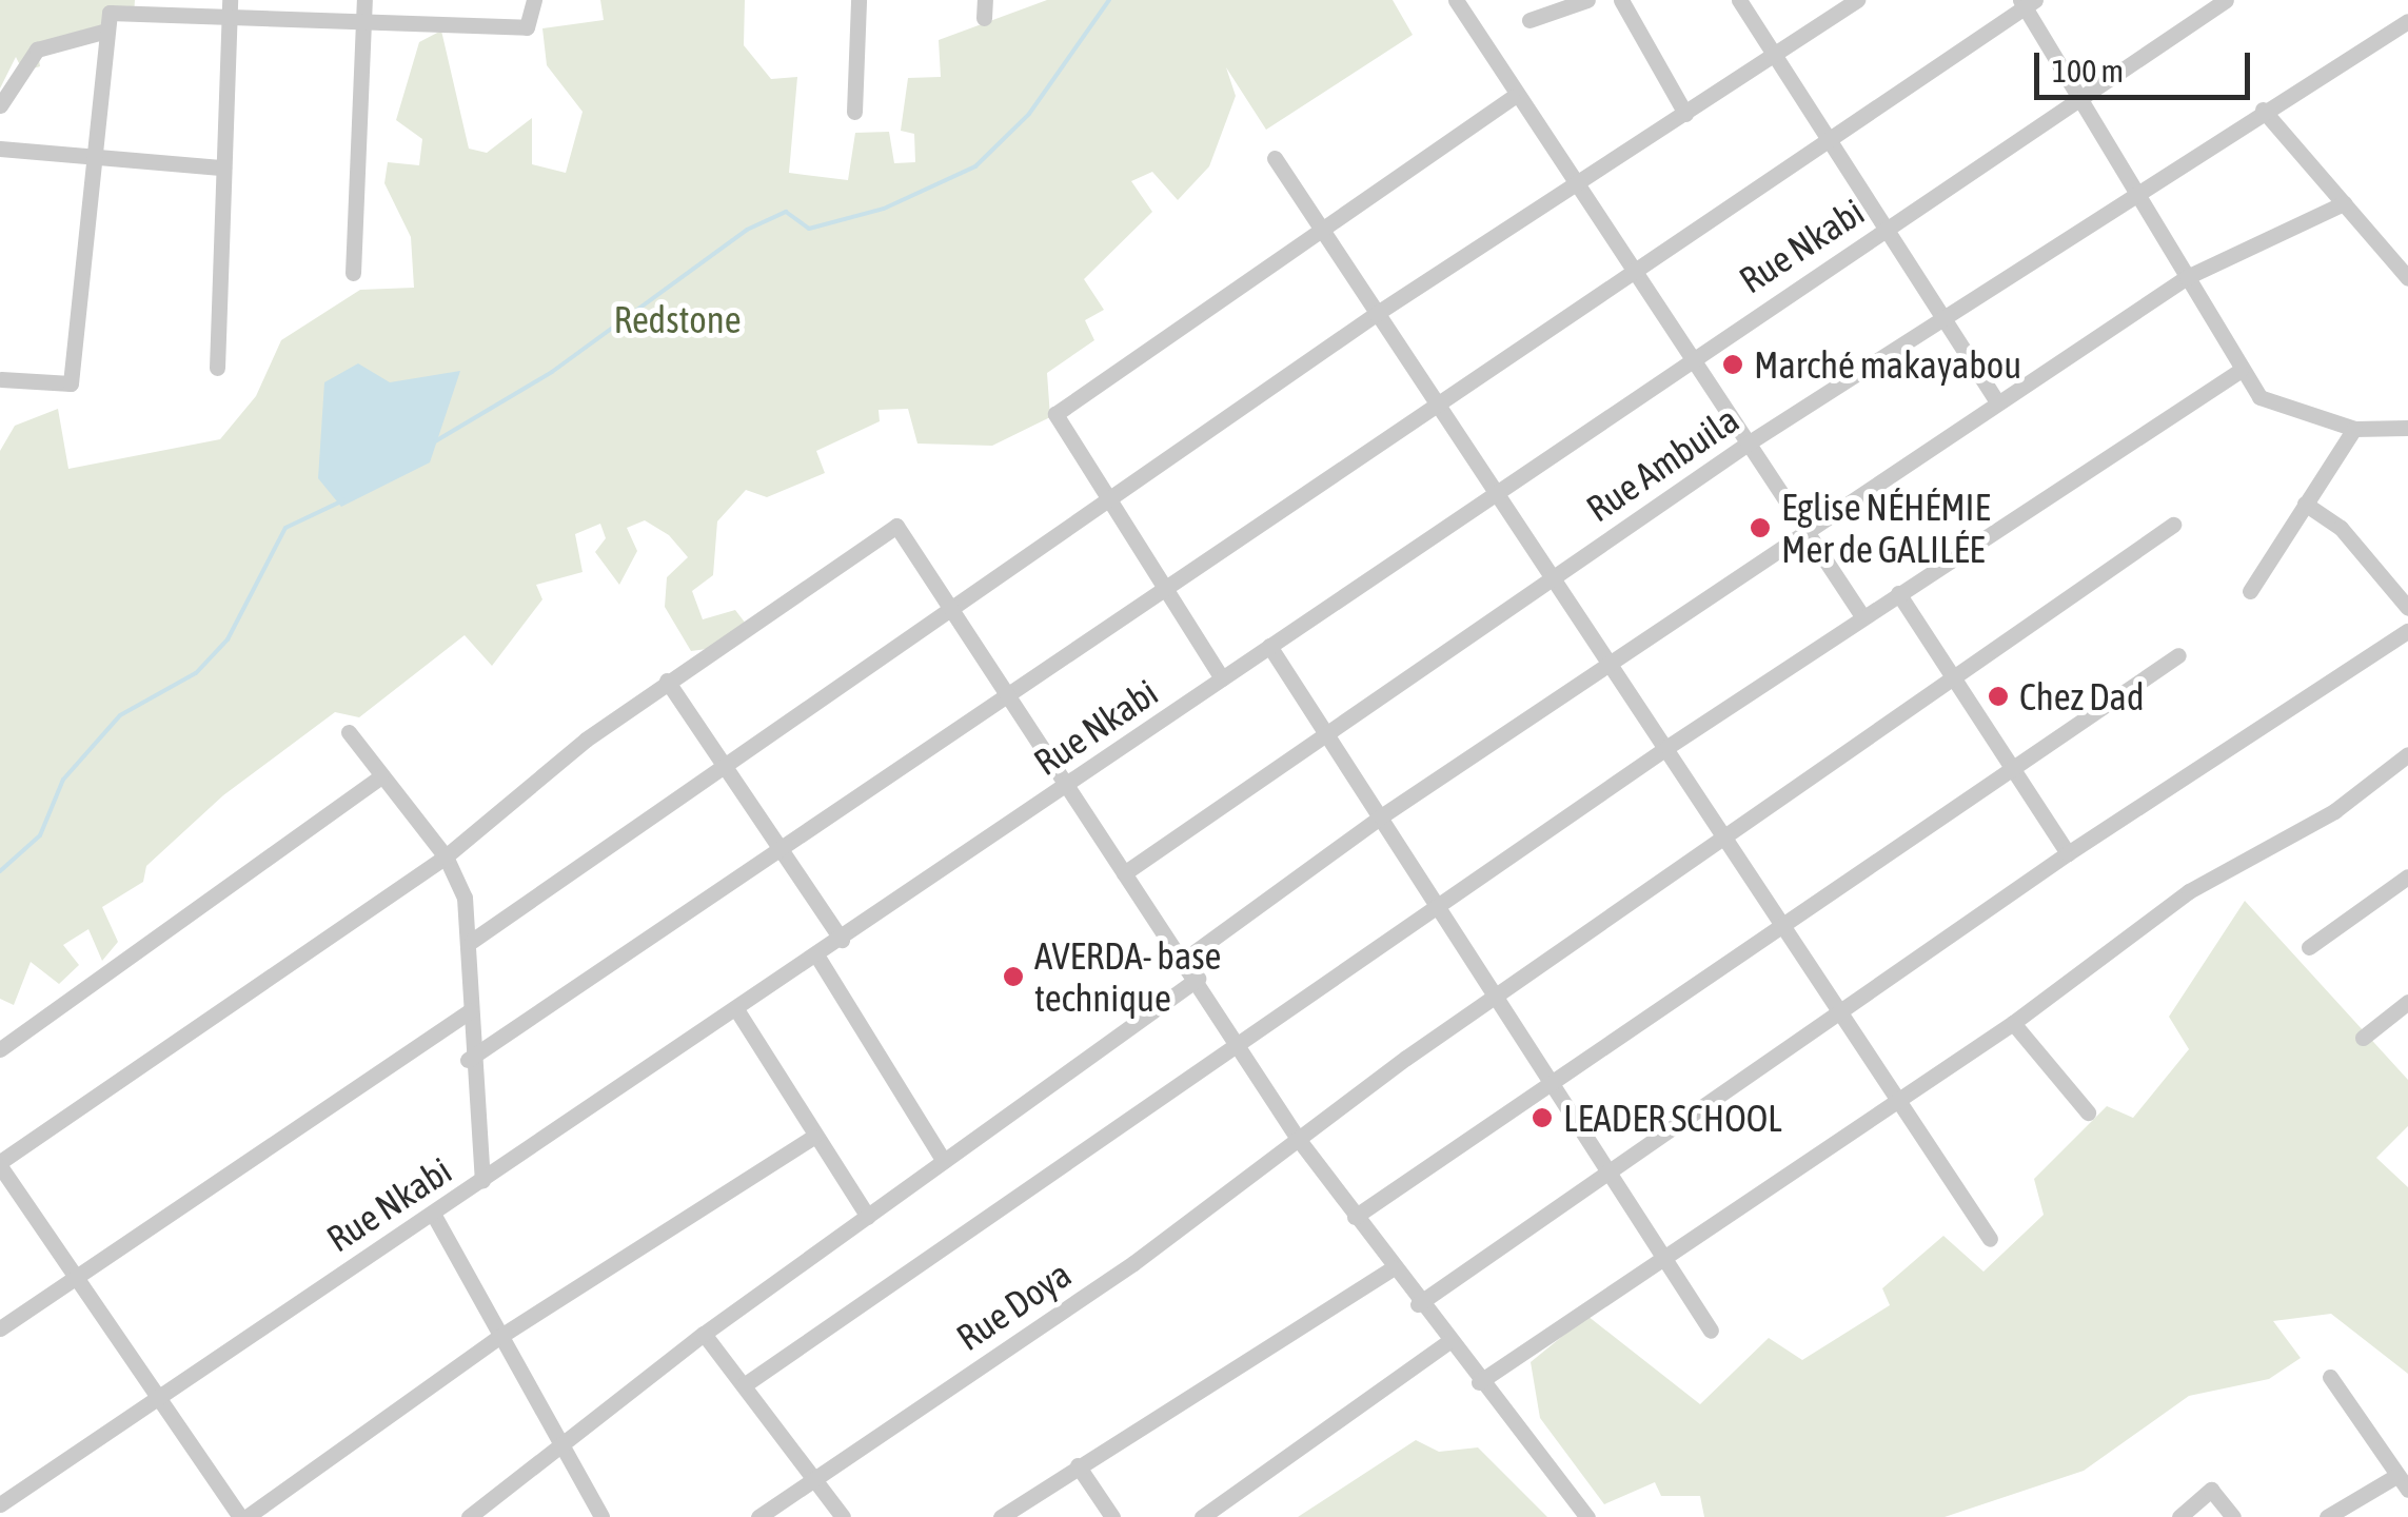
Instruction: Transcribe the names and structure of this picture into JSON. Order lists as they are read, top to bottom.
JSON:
{
  "streets": {
    "street": ["Rue Nkabi", "Rue Ambuila", "Rue Doya"]
  },
  "parks": ["Redstone"],
  "places": [
    "Marché makayabou",
    "Eglise NÉHÉMIE Mer de GALILÉE",
    "Chez Dad",
    "AVERDA- base technique",
    "LEADER SCHOOL"
  ],
  "scale_bar": "100 m"
}
